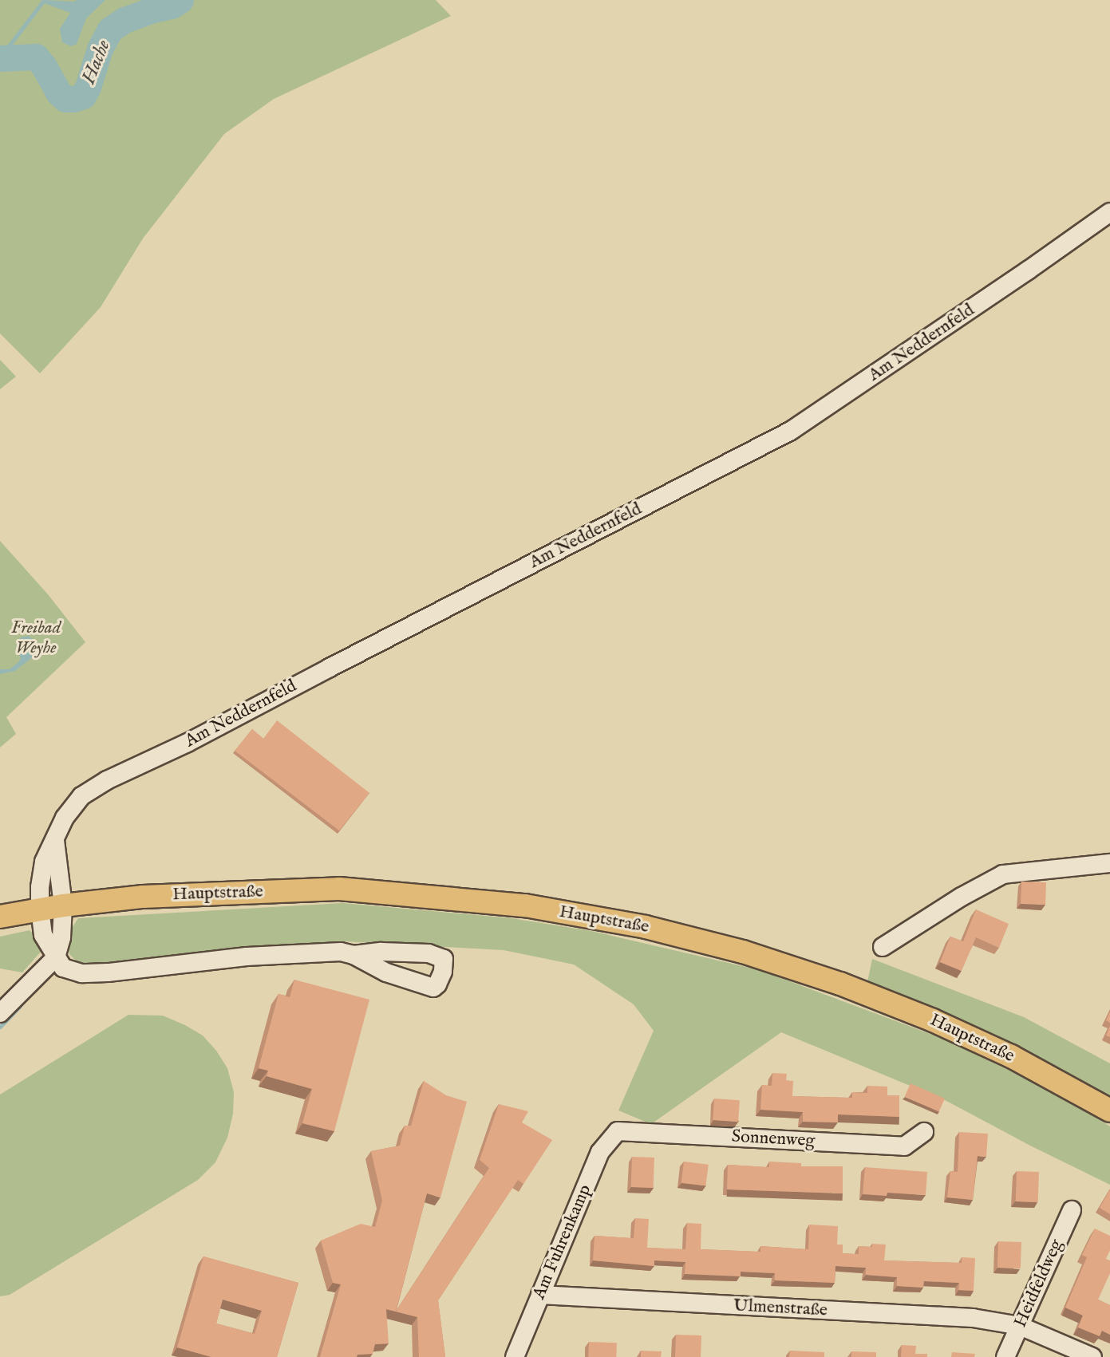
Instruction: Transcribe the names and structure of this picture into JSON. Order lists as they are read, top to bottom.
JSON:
{
  "streets": {
    "main road": ["Hauptstraße"],
    "street": [
      "Am Neddernfeld",
      "Sonnenweg",
      "Am Fuhrenkamp",
      "Heidfeldweg",
      "Ulmenstraße"
    ]
  },
  "crossings": [
    ["Am Neddernfeld", "Hauptstraße"],
    ["Sonnenweg", "Am Fuhrenkamp"],
    ["Am Fuhrenkamp", "Ulmenstraße"],
    ["Heidfeldweg", "Ulmenstraße"]
  ],
  "water": ["Hache"],
  "parks": ["Freibad Weyhe"]
}
